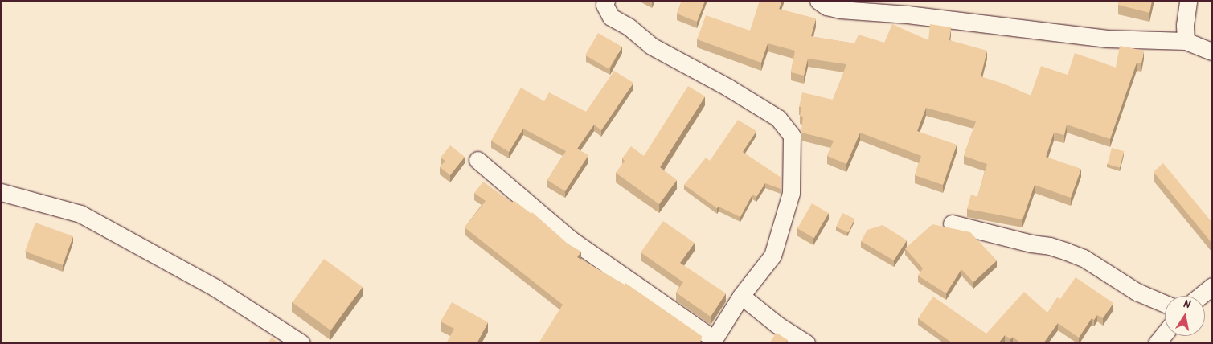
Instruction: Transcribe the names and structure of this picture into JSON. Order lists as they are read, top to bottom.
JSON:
{
  "north": "top"
}
